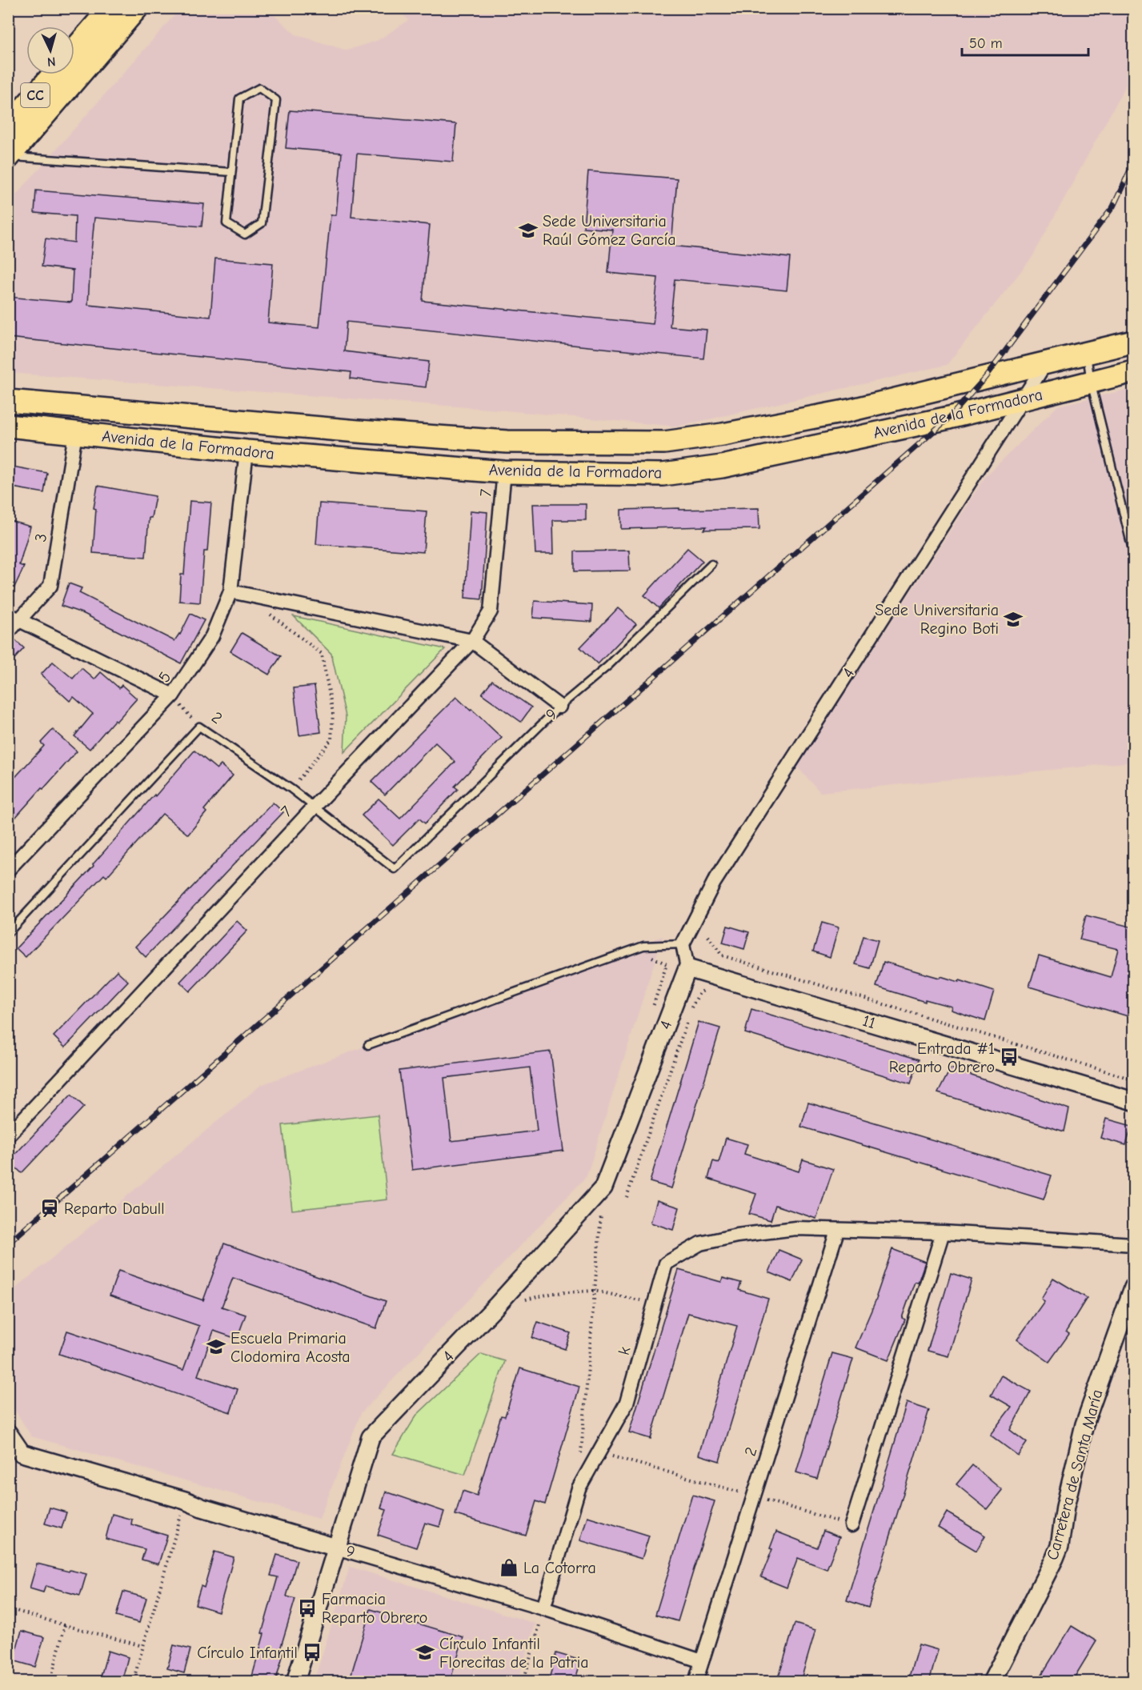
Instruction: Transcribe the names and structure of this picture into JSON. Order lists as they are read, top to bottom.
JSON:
{
  "streets": {
    "main road": ["CC", "Avenida de la Formadora"],
    "street": [
      "7",
      "3",
      "4",
      "5",
      "9",
      "2",
      "11",
      "k",
      "Carretera de Santa María"
    ]
  },
  "crossings": [
    ["Avenida de la Formadora", "7"],
    ["Avenida de la Formadora", "3"],
    ["Avenida de la Formadora", "4"],
    ["Avenida de la Formadora", "5"],
    ["7", "2"],
    ["4", "9"],
    ["4", "11"],
    ["5", "2"],
    ["9", "2"],
    ["9", "k"],
    ["2", "k"]
  ],
  "places": {
    "school or university": [
      "Sede Universitaria Raúl Gómez García",
      "Sede Universitaria Regino Boti",
      "Escuela Primaria Clodomira Acosta",
      "Círculo Infantil Florecitas de la Patria"
    ],
    "bus stop": ["Entrada #1 Reparto Obrero", "Farmacia Reparto Obrero", "Círculo Infantil"],
    "station": ["Reparto Dabull"],
    "shop": ["La Cotorra"]
  },
  "scale_bar": "50 m",
  "north": "bottom"
}
